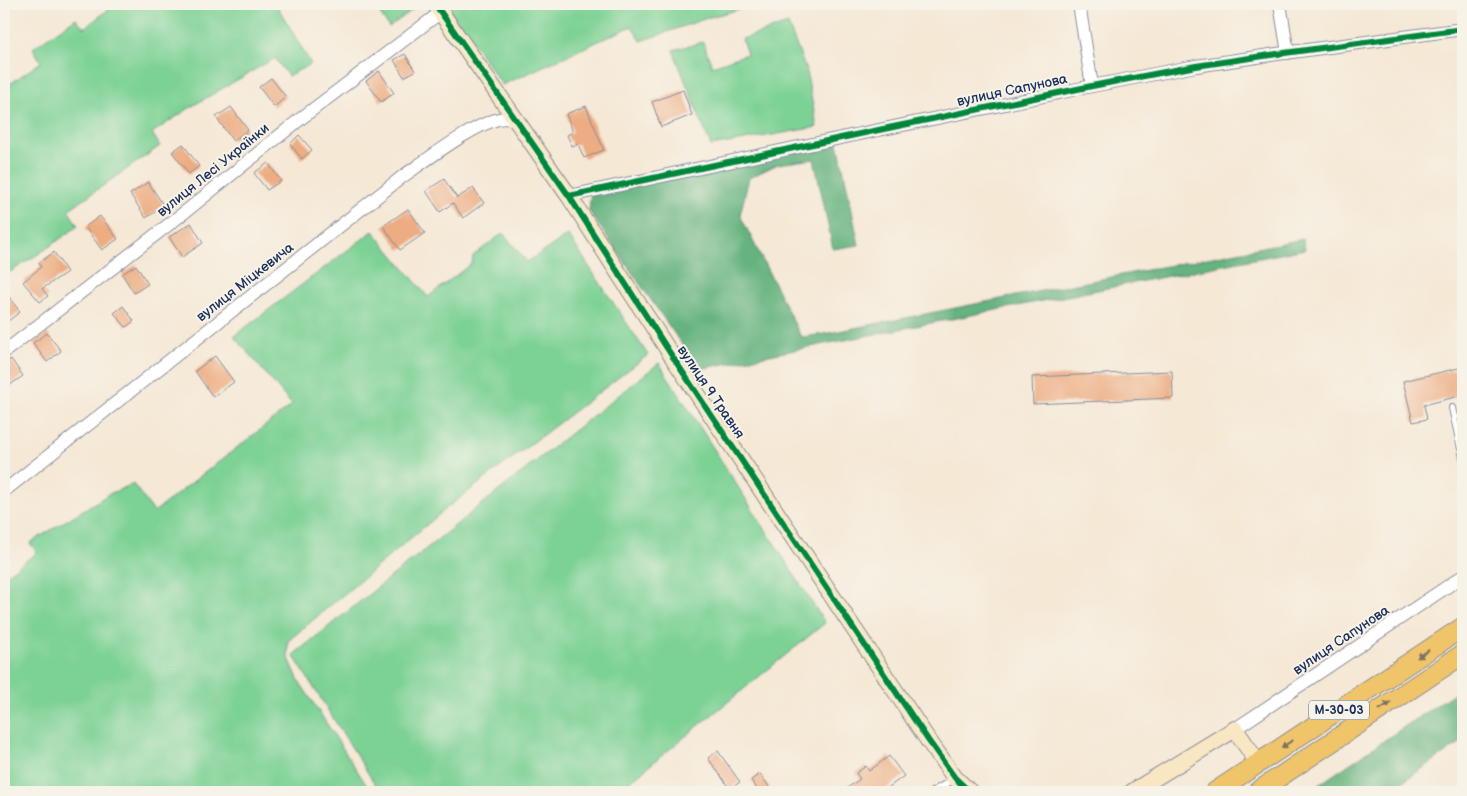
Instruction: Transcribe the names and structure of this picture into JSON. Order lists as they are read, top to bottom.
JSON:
{
  "streets": {
    "main road": ["М-30-03"],
    "street": [
      "вулиця Сапунова",
      "вулиця Лесі Українки",
      "вулиця Міцкевича",
      "вулиця 9 Травня"
    ]
  },
  "crossings": [
    ["вулиця Сапунова", "вулиця 9 Травня"],
    ["вулиця Лесі Українки", "вулиця 9 Травня"],
    ["вулиця Міцкевича", "вулиця 9 Травня"]
  ]
}
